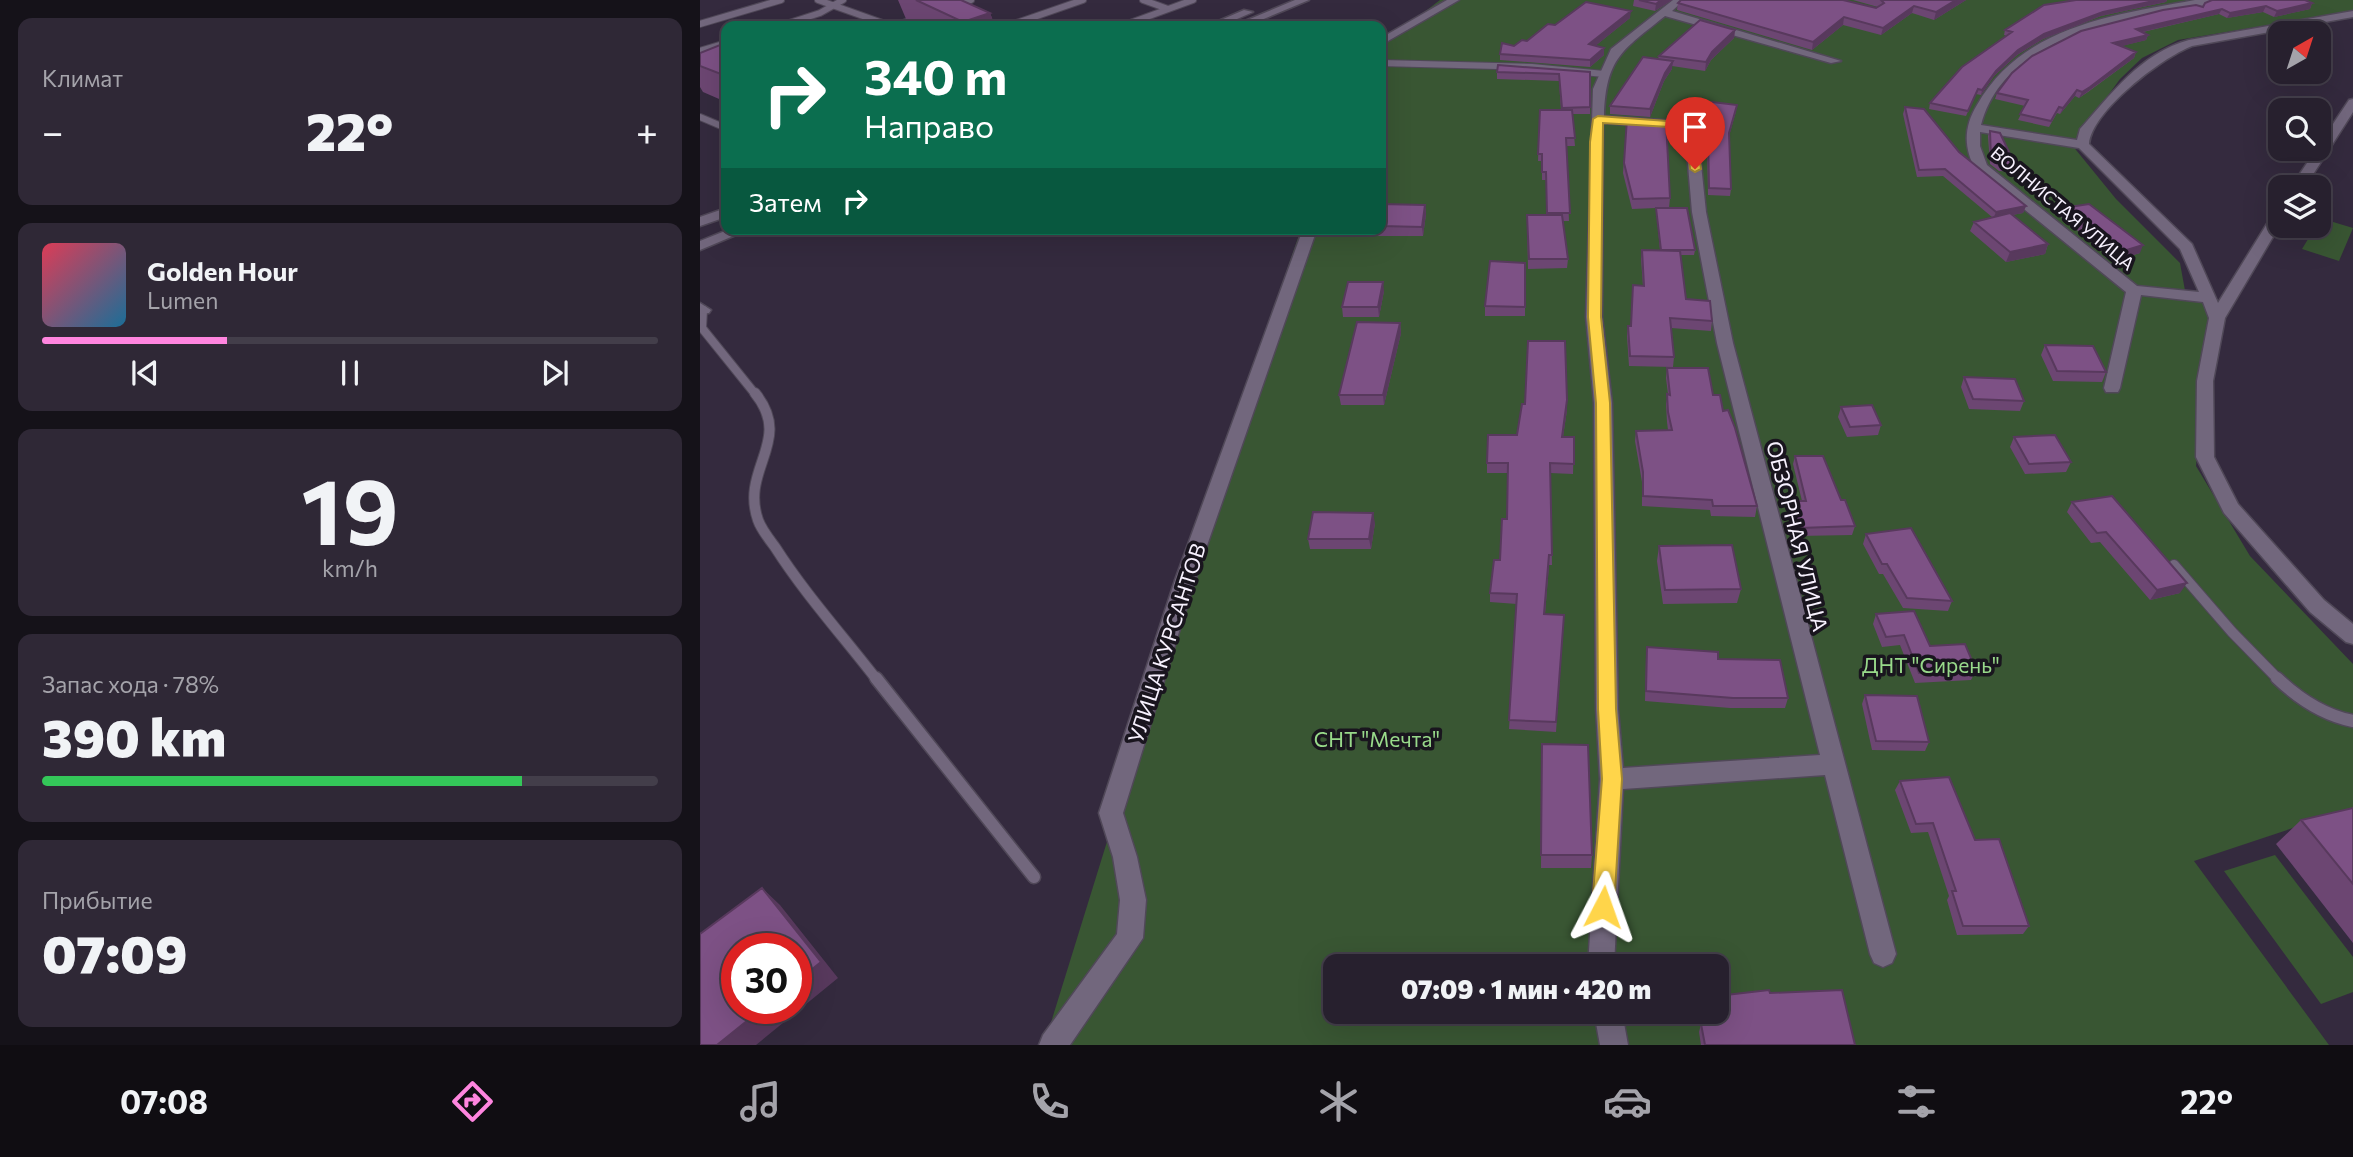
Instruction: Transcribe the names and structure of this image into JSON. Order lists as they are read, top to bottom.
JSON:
{
  "streets": {
    "street": ["ВОЛНИСТАЯ УЛИЦА", "ОБЗОРНАЯ УЛИЦА", "УЛИЦА КУРСАНТОВ"]
  },
  "parks": ["ДНТ \"Сирень\"", "СНТ \"Мечта\""],
  "north": "top right",
  "page": {
    "tile": [
      "Климат",
      ["19", "km/h"],
      ["Запас хода · 78%", "390 km"],
      ["Прибытие", "07:09"]
    ],
    "turn": ["340 m", "Направо"],
    "heat": ["−", "22°", "+"],
    "then": "Затем",
    "song": ["Golden Hour", "Lumen"],
    "limit": "30",
    "trip": "07:09 · 1 мин · 420 m",
    "tabs": ["07:08", "22°"]
  }
}
